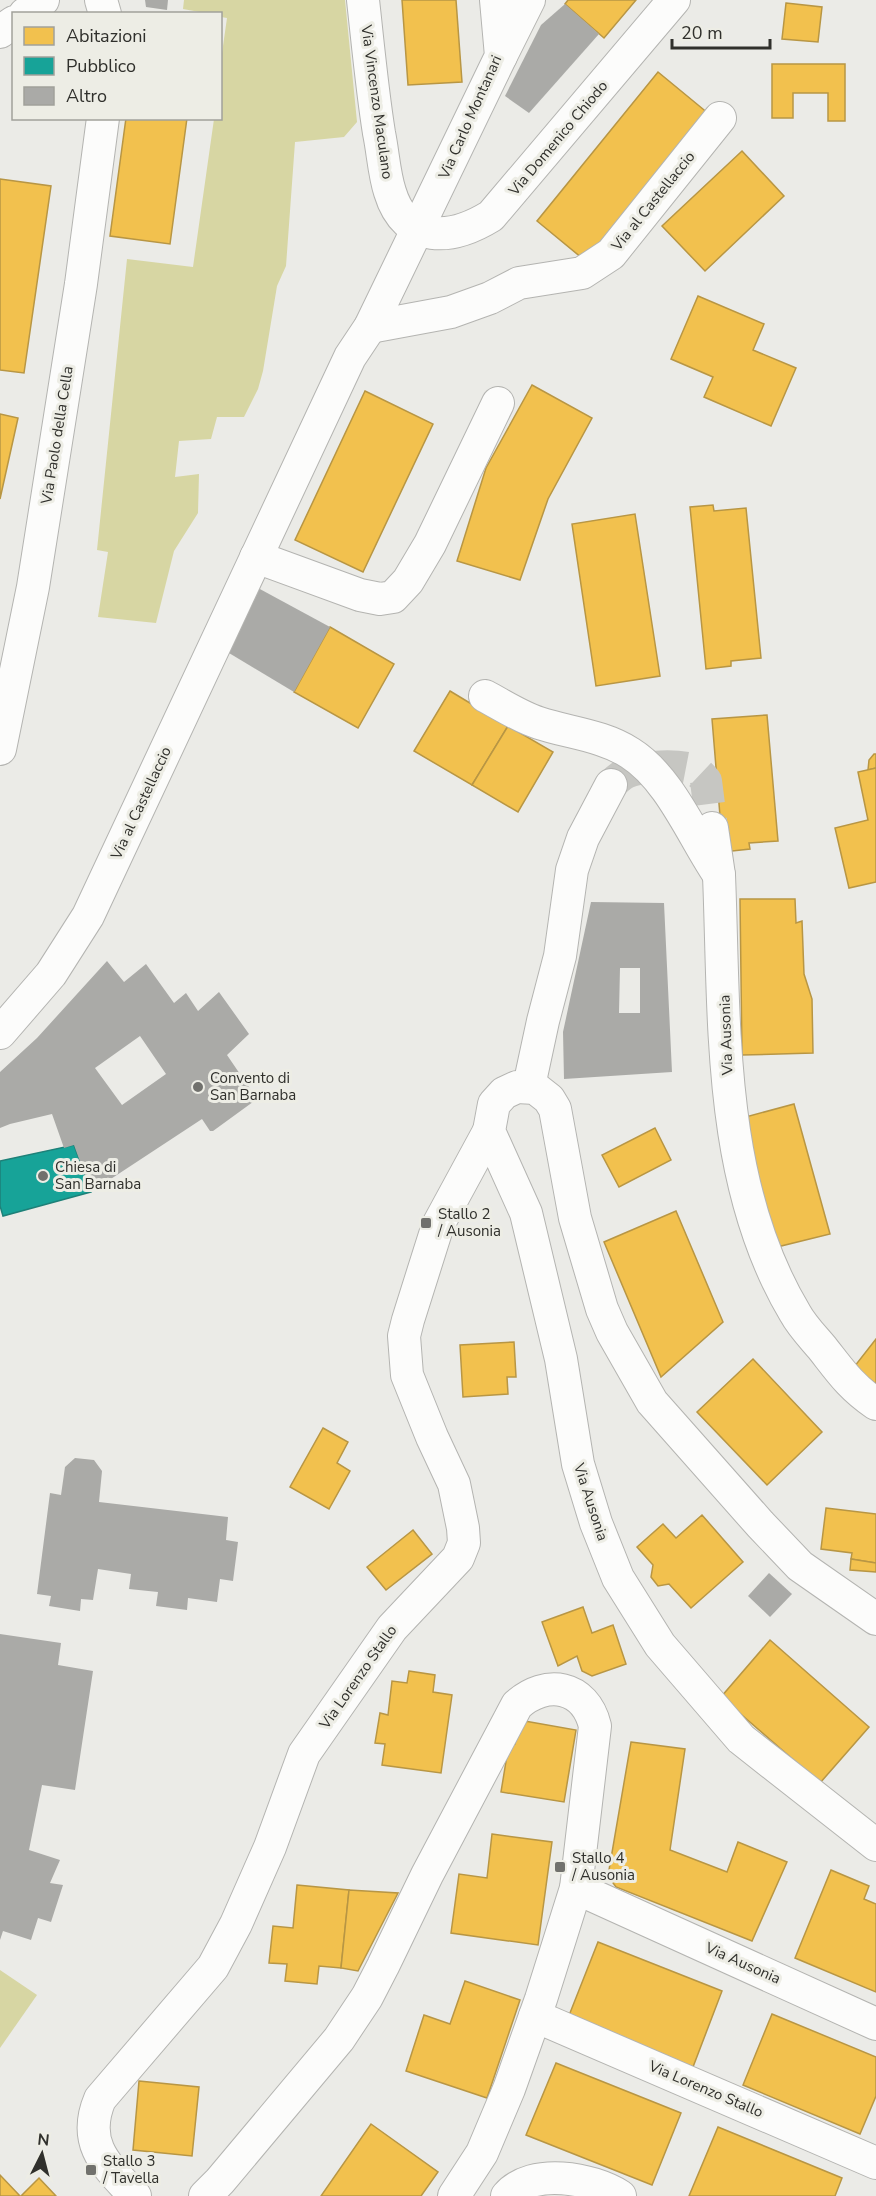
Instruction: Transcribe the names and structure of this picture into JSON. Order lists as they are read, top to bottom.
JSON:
{
  "streets": {
    "street": [
      "Via Vincenzo Maculano",
      "Via Carlo Montanari",
      "Via Domenico Chiodo",
      "Via al Castellaccio",
      "Via Paolo della Cella",
      "Via Ausonia",
      "Via Lorenzo Stallo"
    ]
  },
  "crossings": [
    ["Via Vincenzo Maculano", "Via Carlo Montanari"],
    ["Via Vincenzo Maculano", "Via Domenico Chiodo"],
    ["Via Vincenzo Maculano", "Via al Castellaccio"],
    ["Via Carlo Montanari", "Via Domenico Chiodo"],
    ["Via Carlo Montanari", "Via al Castellaccio"],
    ["Via Domenico Chiodo", "Via al Castellaccio"],
    ["Via Ausonia", "Via Lorenzo Stallo"]
  ],
  "places": {
    "other": ["Convento di San Barnaba", "Chiesa di San Barnaba"],
    "transit": ["Stallo 2 / Ausonia", "Stallo 4 / Ausonia", "Stallo 3 / Tavella"]
  },
  "legend": ["Abitazioni", "Pubblico", "Altro"],
  "scale_bar": "20 m",
  "north": "top"
}
